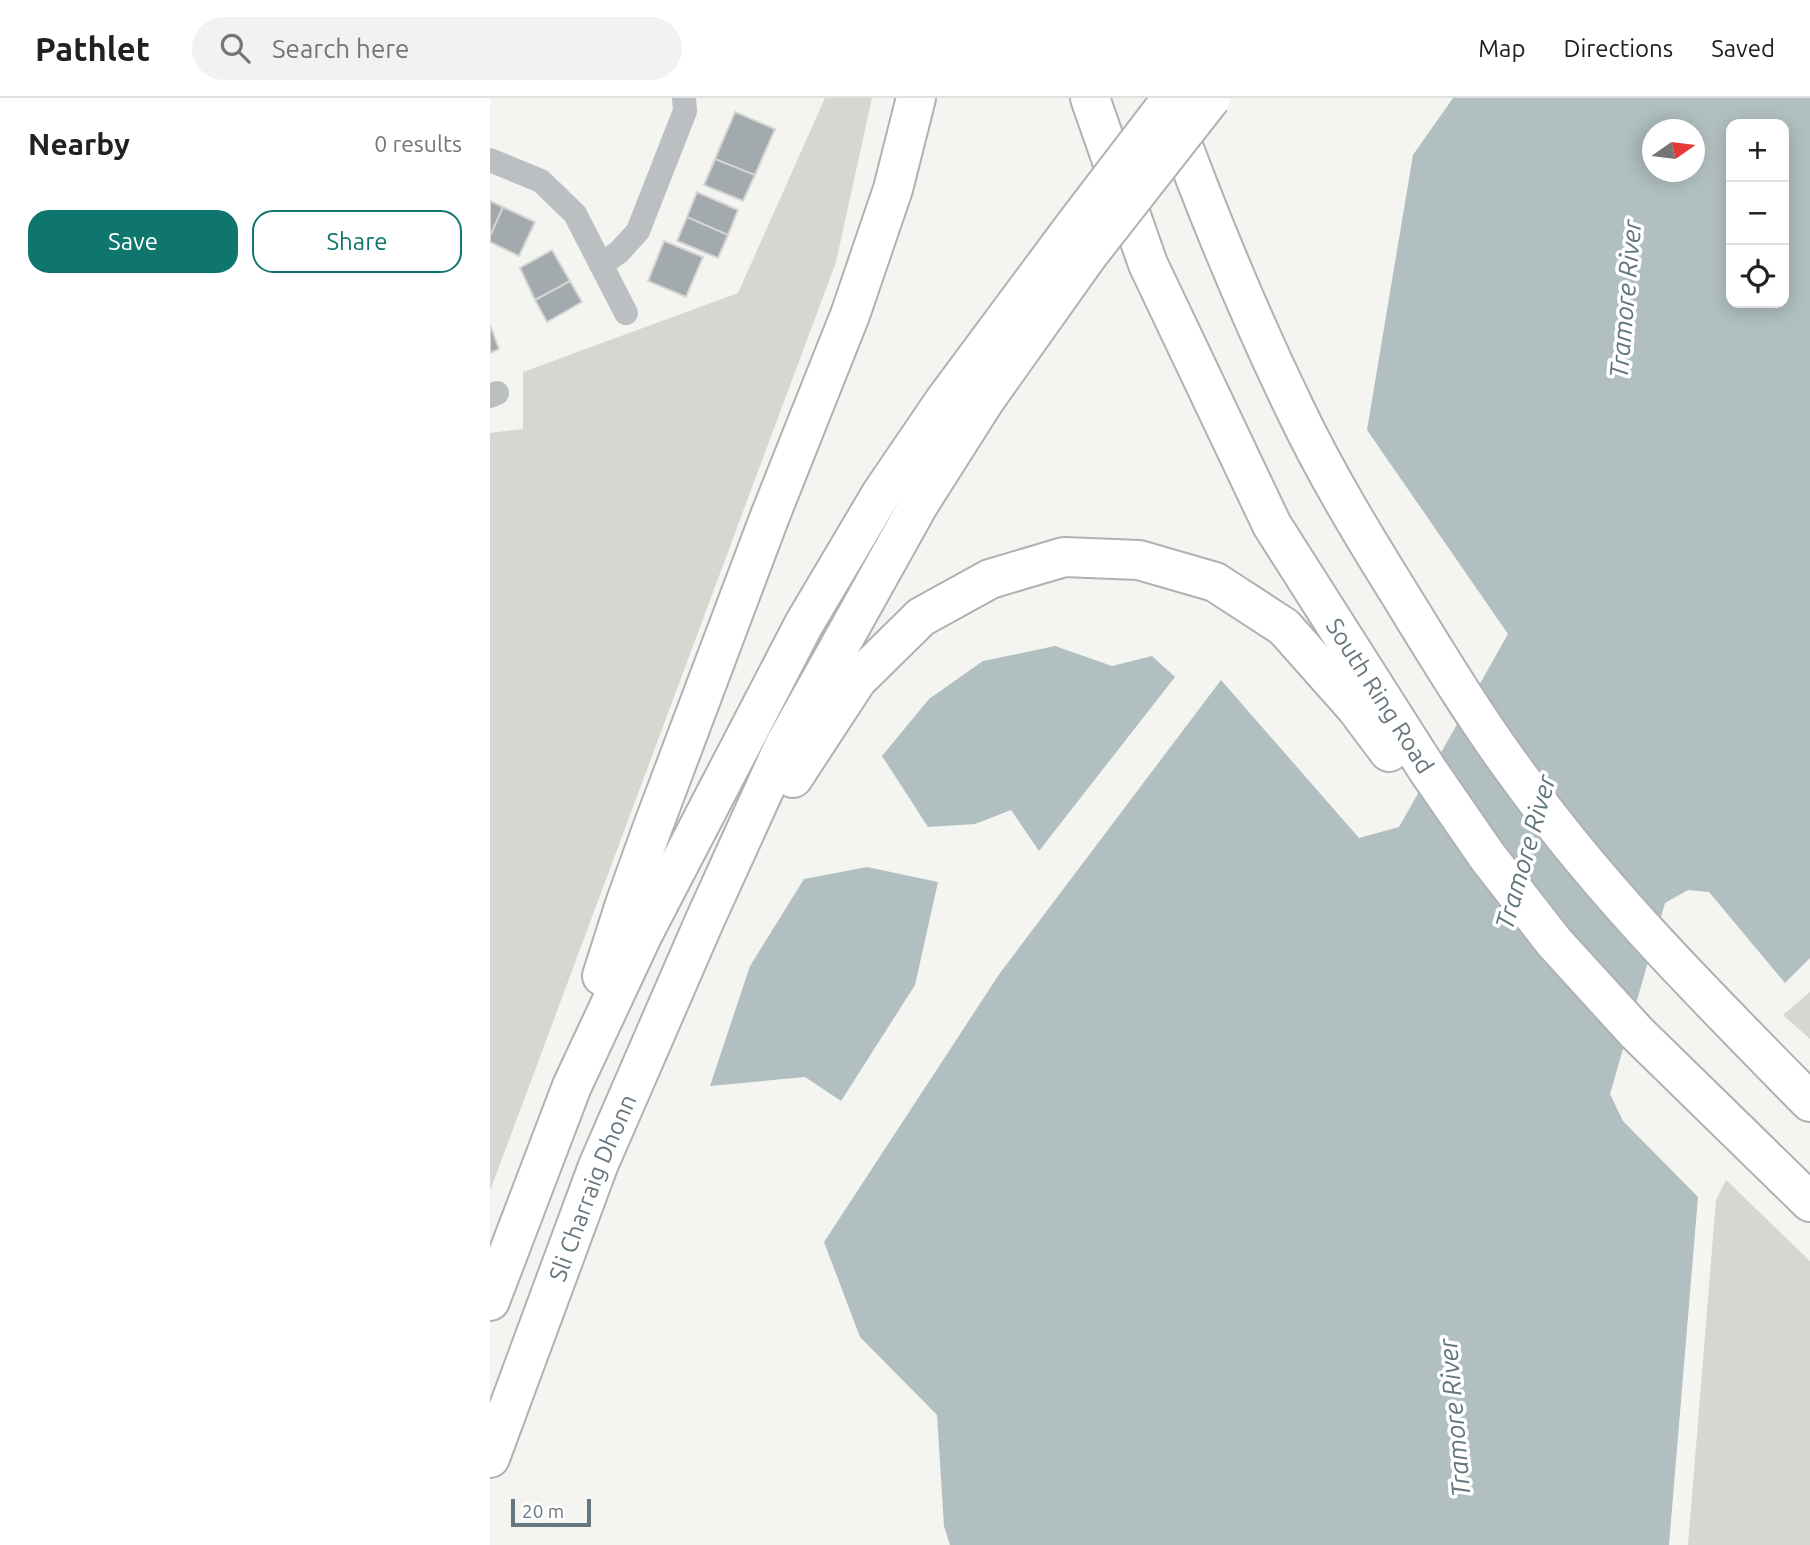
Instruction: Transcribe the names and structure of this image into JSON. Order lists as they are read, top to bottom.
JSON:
{
  "streets": {
    "highway": ["South Ring Road", "Sli Charraig Dhonn"]
  },
  "water": ["Tramore River"],
  "scale_bar": "20 m",
  "north": "right",
  "page": {
    "header": "Pathlet",
    "search": "Search here",
    "nav": ["Map", "Directions", "Saved"],
    "heading": ["Nearby", "0 results"],
    "map_buttons": ["+", "−"],
    "buttons": ["Save", "Share"],
    "scale": "20 m"
  }
}
